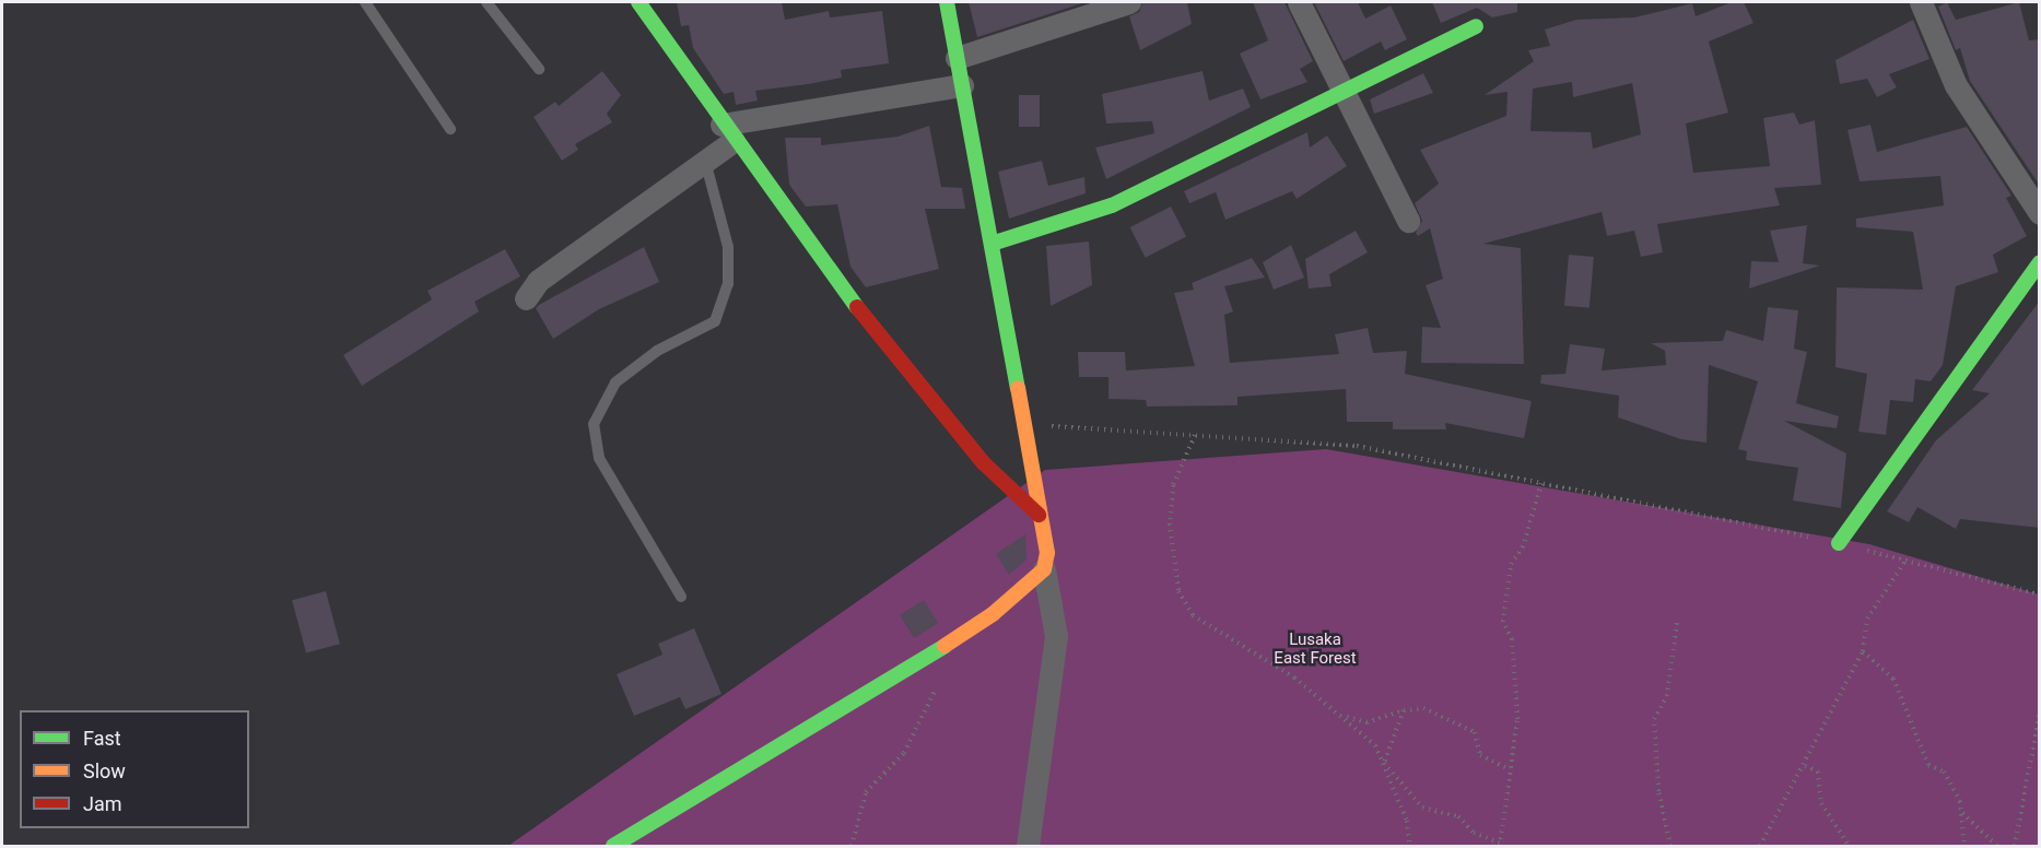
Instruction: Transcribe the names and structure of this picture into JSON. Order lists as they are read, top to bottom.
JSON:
{
  "parks": ["Lusaka East Forest"],
  "legend": ["Fast", "Slow", "Jam"]
}
